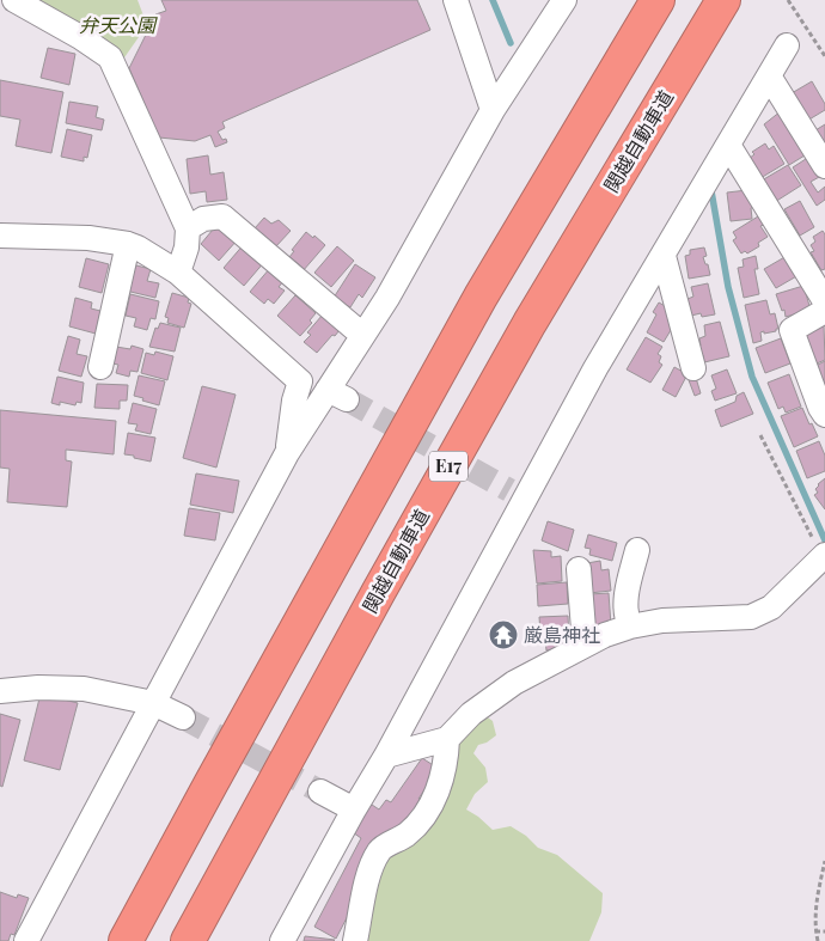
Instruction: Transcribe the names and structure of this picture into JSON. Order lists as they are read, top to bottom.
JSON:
{
  "streets": {
    "highway": ["関越自動車道", "E17"]
  },
  "parks": ["弁天公園"],
  "places": {
    "temple": ["厳島神社"]
  }
}
